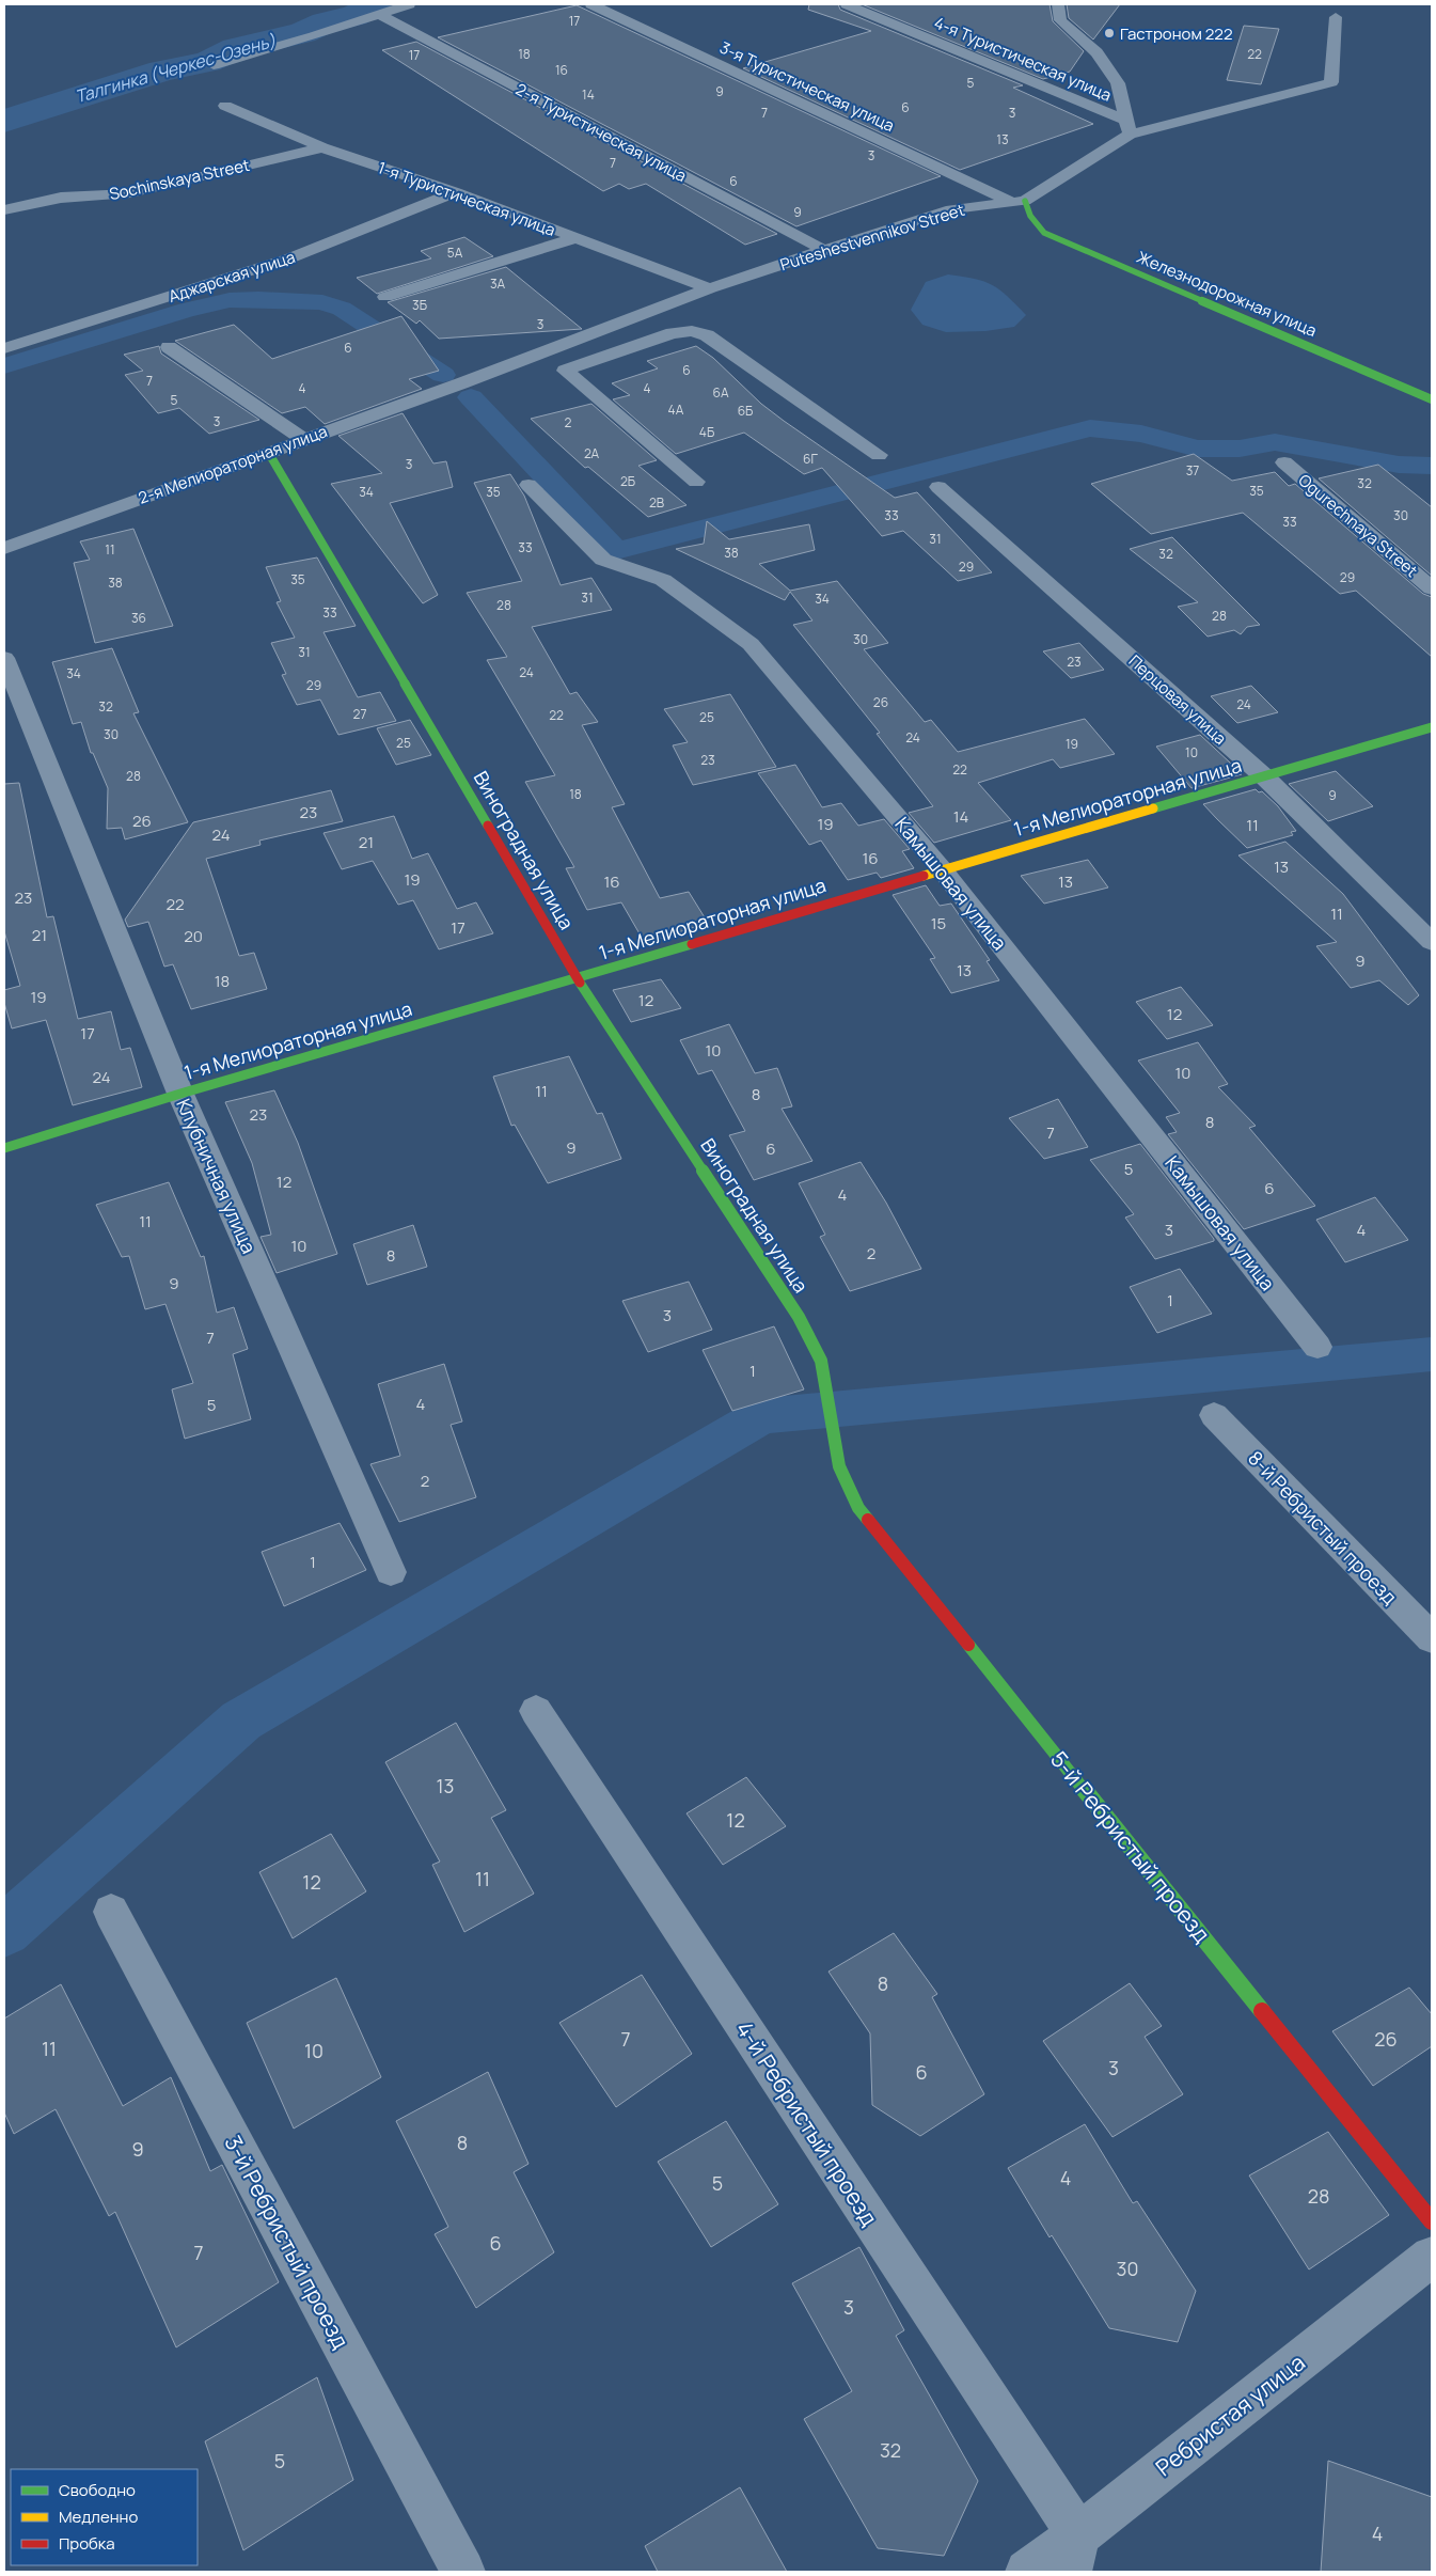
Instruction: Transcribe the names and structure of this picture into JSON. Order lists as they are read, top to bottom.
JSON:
{
  "streets": {
    "street": [
      "4-я Туристическая улица",
      "3-я Туристическая улица",
      "2-я Туристическая улица",
      "Sochinskaya Street",
      "1-я Туристическая улица",
      "Puteshestvennikov Street",
      "Аджарская улица",
      "Железнодорожная улица",
      "2-я Мелиораторная улица",
      "Ogurechnaya Street",
      "Перцовая улица",
      "1-я Мелиораторная улица",
      "Виноградная улица",
      "Камышовая улица",
      "Клубничная улица",
      "8-й Ребристый проезд",
      "5-й Ребристый проезд",
      "4-й Ребристый проезд",
      "3-й Ребристый проезд",
      "Ребристая улица"
    ]
  },
  "crossings": [
    ["4-я Туристическая улица", "Puteshestvennikov Street"],
    ["3-я Туристическая улица", "Puteshestvennikov Street"],
    ["3-я Туристическая улица", "Железнодорожная улица"],
    ["2-я Туристическая улица", "Puteshestvennikov Street"],
    ["Sochinskaya Street", "1-я Туристическая улица"],
    ["1-я Туристическая улица", "Puteshestvennikov Street"],
    ["1-я Туристическая улица", "Аджарская улица"],
    ["Puteshestvennikov Street", "Железнодорожная улица"],
    ["Puteshestvennikov Street", "2-я Мелиораторная улица"],
    ["2-я Мелиораторная улица", "Виноградная улица"],
    ["Перцовая улица", "1-я Мелиораторная улица"],
    ["1-я Мелиораторная улица", "Виноградная улица"],
    ["1-я Мелиораторная улица", "Камышовая улица"],
    ["1-я Мелиораторная улица", "Клубничная улица"],
    ["Виноградная улица", "5-й Ребристый проезд"],
    ["4-й Ребристый проезд", "Ребристая улица"]
  ],
  "water": ["Талгинка (Черкес-Озень)"],
  "places": ["Гастроном 222"],
  "house_numbers": [
    "17",
    "18",
    "22",
    "17",
    "16",
    "5",
    "9",
    "14",
    "6",
    "7",
    "3",
    "13",
    "3",
    "7",
    "6",
    "9",
    "5А",
    "3А",
    "3Б",
    "3",
    "6",
    "6",
    "7",
    "4",
    "4",
    "6А",
    "5",
    "4А",
    "6Б",
    "3",
    "2",
    "4Б",
    "2А",
    "6Г",
    "3",
    "37",
    "2Б",
    "32",
    "35",
    "34",
    "35",
    "2В",
    "33",
    "30",
    "33",
    "31",
    "33",
    "11",
    "38",
    "32",
    "29",
    "29",
    "35",
    "38",
    "31",
    "34",
    "28",
    "33",
    "28",
    "36",
    "30",
    "31",
    "23",
    "24",
    "34",
    "29",
    "26",
    "24",
    "32",
    "27",
    "22",
    "25",
    "30",
    "24",
    "25",
    "19",
    "10",
    "23",
    "22",
    "28",
    "18",
    "9",
    "23",
    "14",
    "26",
    "19",
    "11",
    "24",
    "21",
    "16",
    "13",
    "19",
    "16",
    "13",
    "23",
    "22",
    "11",
    "15",
    "17",
    "21",
    "20",
    "9",
    "13",
    "18",
    "19",
    "12",
    "12",
    "17",
    "10",
    "10",
    "24",
    "11",
    "8",
    "23",
    "8",
    "7",
    "9",
    "6",
    "5",
    "12",
    "6",
    "4",
    "11",
    "3",
    "4",
    "10",
    "2",
    "8",
    "9",
    "1",
    "3",
    "7",
    "1",
    "4",
    "5",
    "2",
    "1",
    "13",
    "12",
    "11",
    "12",
    "8",
    "7",
    "26",
    "11",
    "10",
    "3",
    "6",
    "8",
    "9",
    "4",
    "5",
    "28",
    "6",
    "7",
    "30",
    "3",
    "32",
    "5",
    "4"
  ],
  "legend": ["Свободно", "Медленно", "Пробка"]
}
